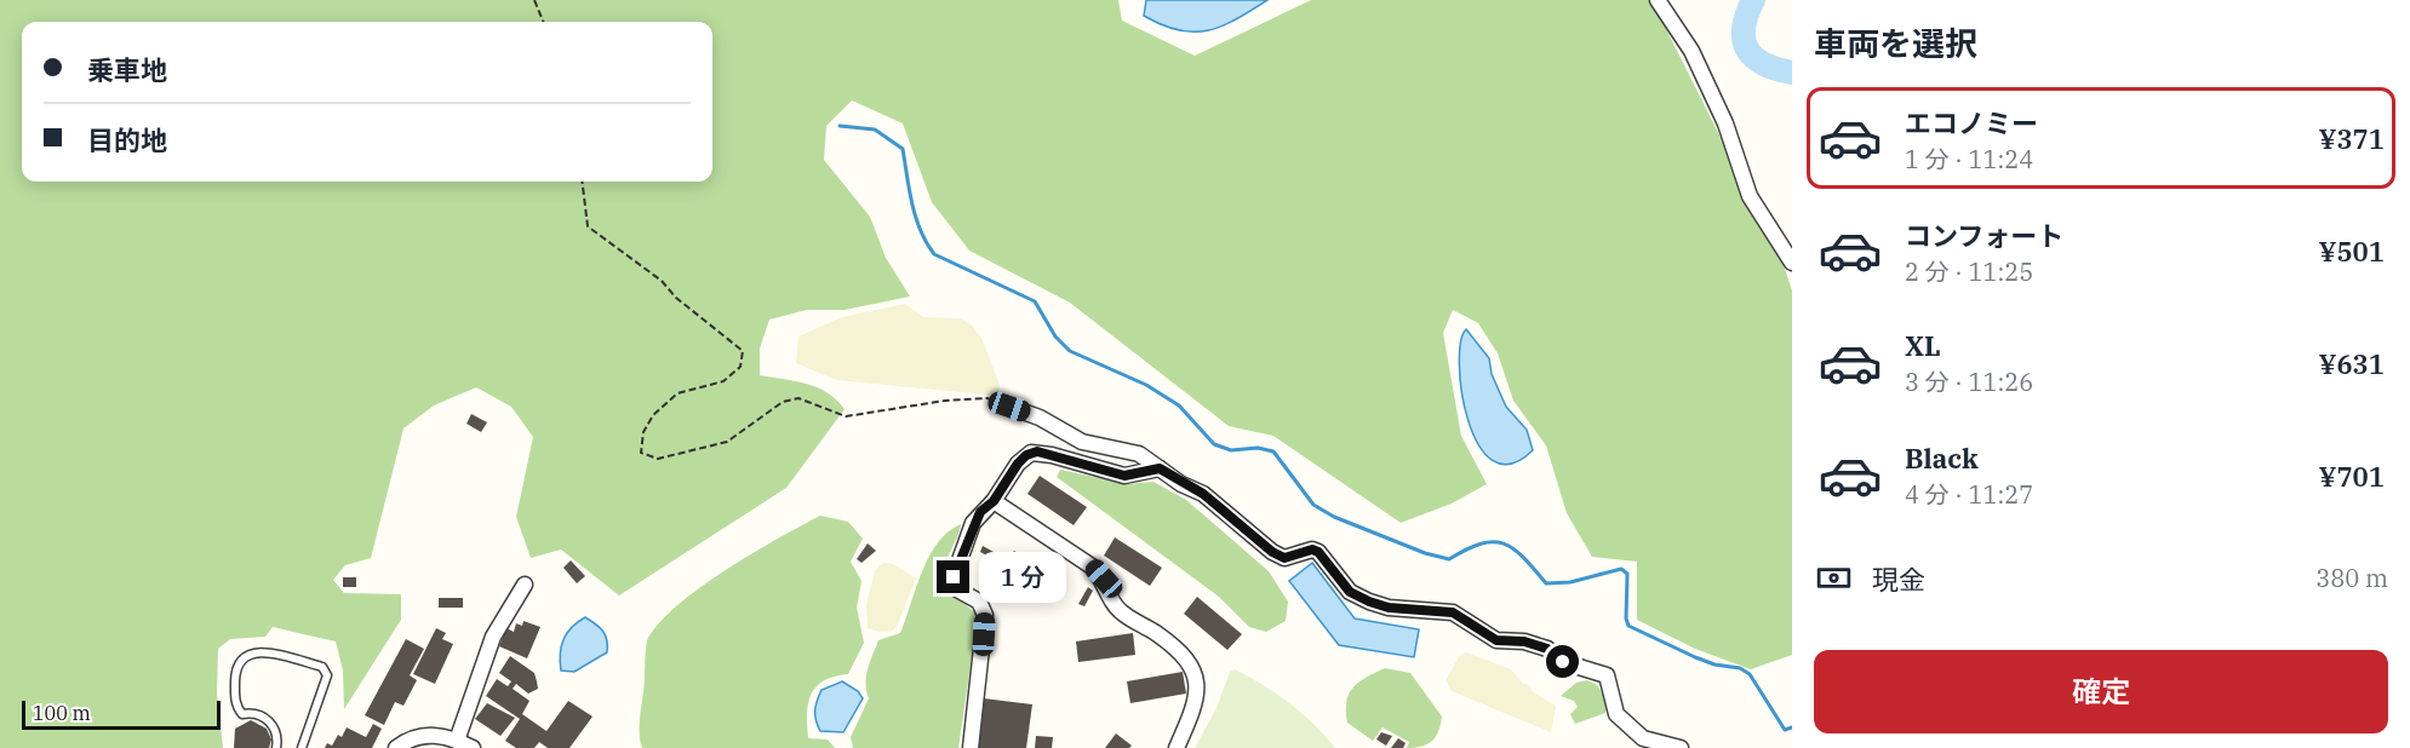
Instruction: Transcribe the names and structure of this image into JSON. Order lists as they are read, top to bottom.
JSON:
{
  "scale_bar": "100 m",
  "page": {
    "heading": "車両を選択",
    "banner": ["乗車地", "目的地"],
    "list": [
      {
        "name": "エコノミー",
        "note": "1 分 · 11:24",
        "value": "¥371"
      },
      {
        "name": "コンフォート",
        "note": "2 分 · 11:25",
        "value": "¥501"
      },
      {
        "name": "XL",
        "note": "3 分 · 11:26",
        "value": "¥631"
      },
      {
        "name": "Black",
        "note": "4 分 · 11:27",
        "value": "¥701"
      }
    ],
    "pay": ["現金", "380 m"],
    "bubble": "1 分",
    "buttons": "確定",
    "scale": "100 m"
  }
}
